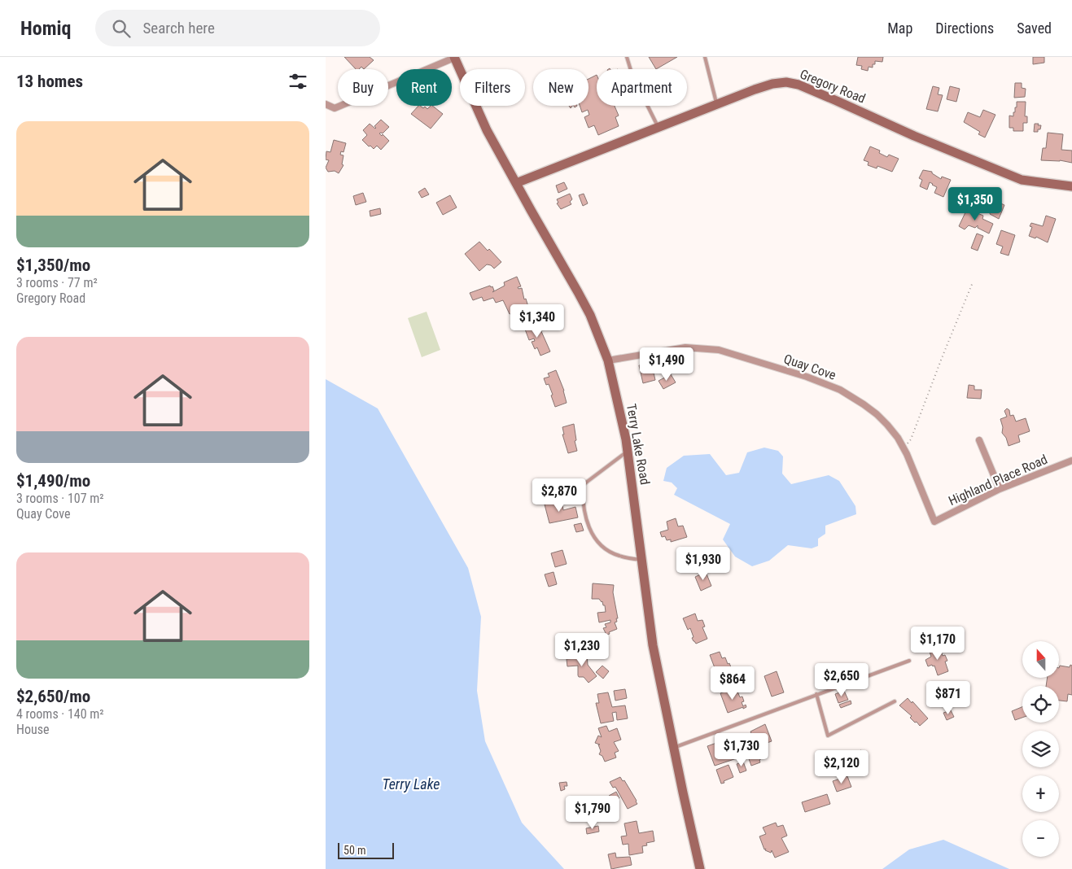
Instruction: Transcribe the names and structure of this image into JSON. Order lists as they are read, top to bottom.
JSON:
{
  "streets": {
    "main road": ["Gregory Road", "Terry Lake Road"],
    "street": ["Quay Cove", "Highland Place Road"]
  },
  "crossings": [
    ["Gregory Road", "Terry Lake Road"],
    ["Quay Cove", "Terry Lake Road"],
    ["Quay Cove", "Highland Place Road"]
  ],
  "water": ["Terry Lake"],
  "scale_bar": "50 m",
  "north": "top",
  "page": {
    "header": "Homiq",
    "search": "Search here",
    "nav": ["Map", "Directions", "Saved"],
    "heading": "13 homes",
    "chip": [
      "Buy",
      "Rent",
      "Filters",
      "New",
      "Apartment"
    ],
    "list": [
      {
        "name": "$1,350/mo",
        "note": "3 rooms · 77 m² · Gregory Road"
      },
      {
        "name": "$1,490/mo",
        "note": "3 rooms · 107 m² · Quay Cove"
      },
      {
        "name": "$2,650/mo",
        "note": "4 rooms · 140 m² · House"
      }
    ],
    "price": [
      "$1,350",
      "$1,340",
      "$1,490",
      "$2,870",
      "$1,930",
      "$1,170",
      "$1,230",
      "$2,650",
      "$864",
      "$871",
      "$1,730",
      "$2,120",
      "$1,790"
    ],
    "map_buttons": ["+", "−"],
    "scale": "50 m"
  }
}
